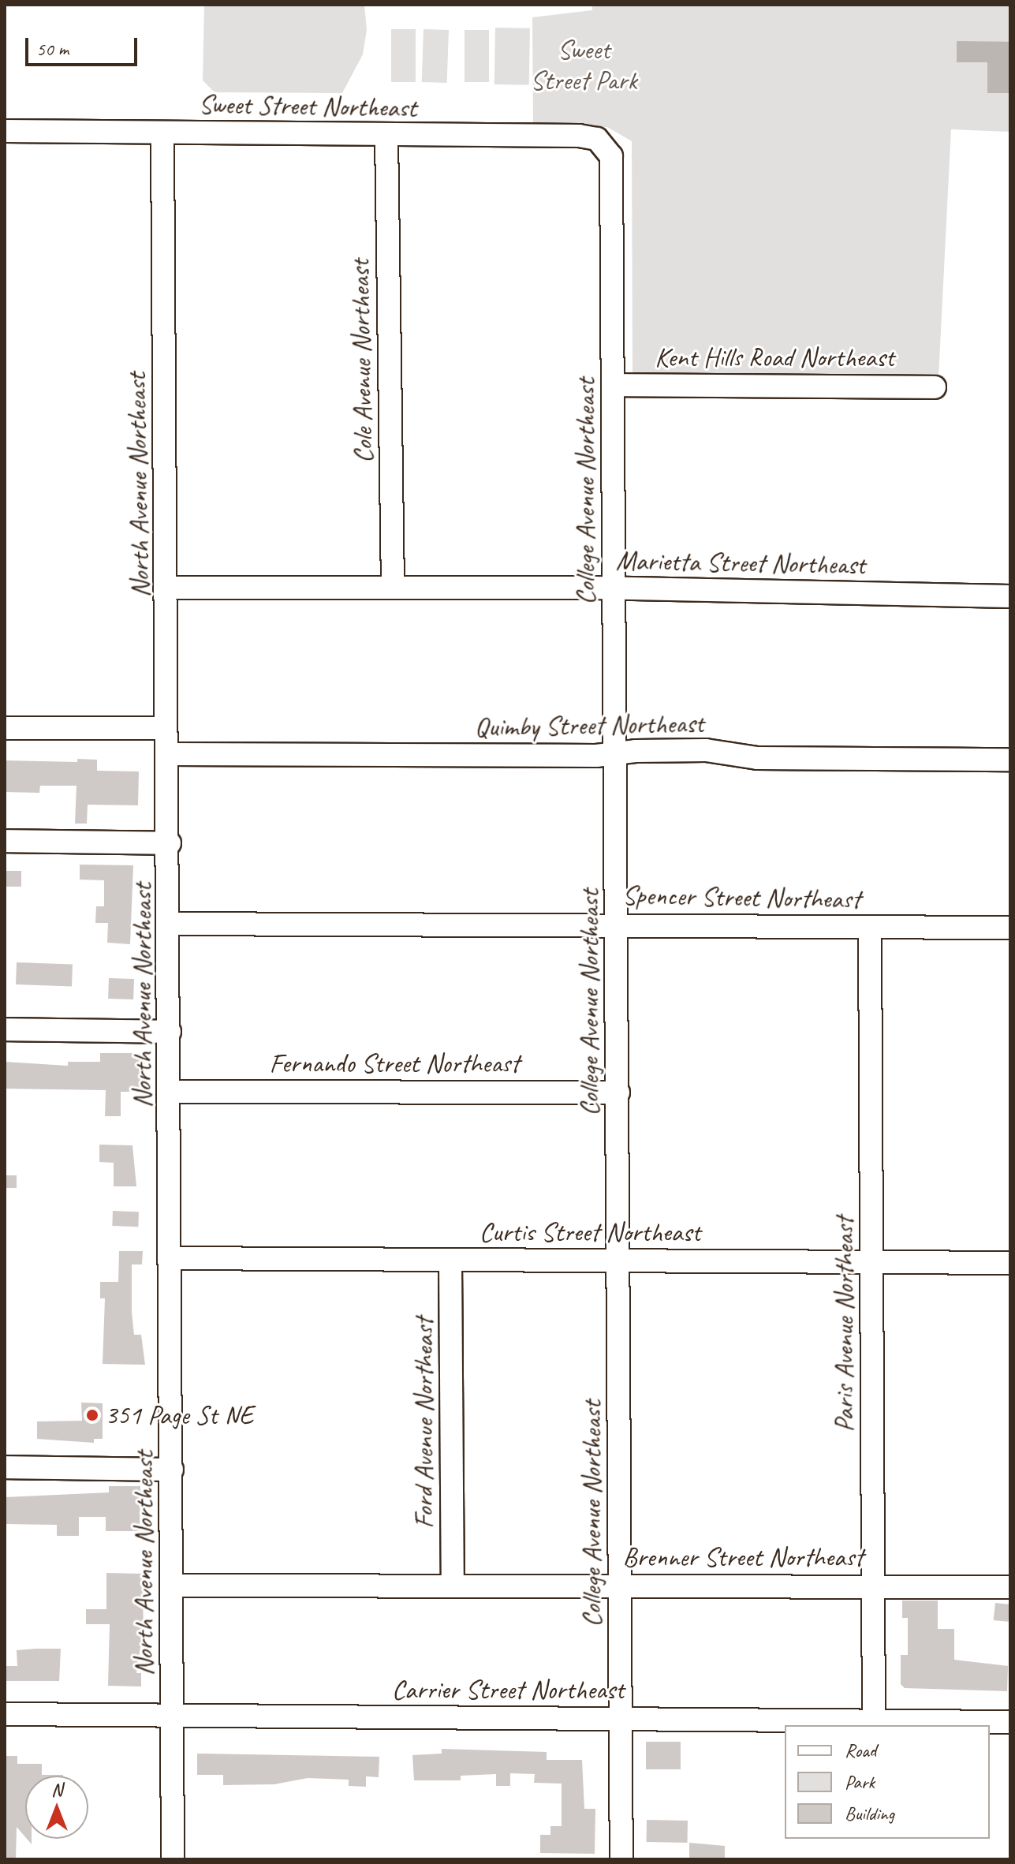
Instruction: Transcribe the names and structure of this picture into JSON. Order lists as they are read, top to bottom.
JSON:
{
  "streets": {
    "street": [
      "Sweet Street Northeast",
      "Kent Hills Road Northeast",
      "Cole Avenue Northeast",
      "North Avenue Northeast",
      "College Avenue Northeast",
      "Marietta Street Northeast",
      "Quimby Street Northeast",
      "Spencer Street Northeast",
      "Fernando Street Northeast",
      "Curtis Street Northeast",
      "Paris Avenue Northeast",
      "Ford Avenue Northeast",
      "Brenner Street Northeast",
      "Carrier Street Northeast"
    ]
  },
  "crossings": [
    ["Sweet Street Northeast", "Cole Avenue Northeast"],
    ["Sweet Street Northeast", "North Avenue Northeast"],
    ["Sweet Street Northeast", "College Avenue Northeast"],
    ["Kent Hills Road Northeast", "College Avenue Northeast"],
    ["Cole Avenue Northeast", "Marietta Street Northeast"],
    ["North Avenue Northeast", "Marietta Street Northeast"],
    ["North Avenue Northeast", "Quimby Street Northeast"],
    ["North Avenue Northeast", "Spencer Street Northeast"],
    ["North Avenue Northeast", "Fernando Street Northeast"],
    ["North Avenue Northeast", "Curtis Street Northeast"],
    ["North Avenue Northeast", "Brenner Street Northeast"],
    ["North Avenue Northeast", "Carrier Street Northeast"],
    ["College Avenue Northeast", "Marietta Street Northeast"],
    ["College Avenue Northeast", "Quimby Street Northeast"],
    ["College Avenue Northeast", "Spencer Street Northeast"],
    ["College Avenue Northeast", "Fernando Street Northeast"],
    ["College Avenue Northeast", "Curtis Street Northeast"],
    ["College Avenue Northeast", "Brenner Street Northeast"],
    ["College Avenue Northeast", "Carrier Street Northeast"],
    ["Spencer Street Northeast", "Paris Avenue Northeast"],
    ["Curtis Street Northeast", "Paris Avenue Northeast"],
    ["Curtis Street Northeast", "Ford Avenue Northeast"],
    ["Paris Avenue Northeast", "Brenner Street Northeast"],
    ["Paris Avenue Northeast", "Carrier Street Northeast"],
    ["Ford Avenue Northeast", "Brenner Street Northeast"]
  ],
  "parks": ["Sweet Street Park"],
  "places": ["351 Page St NE"],
  "legend": ["Road", "Park", "Building"],
  "scale_bar": "50 m",
  "north": "top"
}
